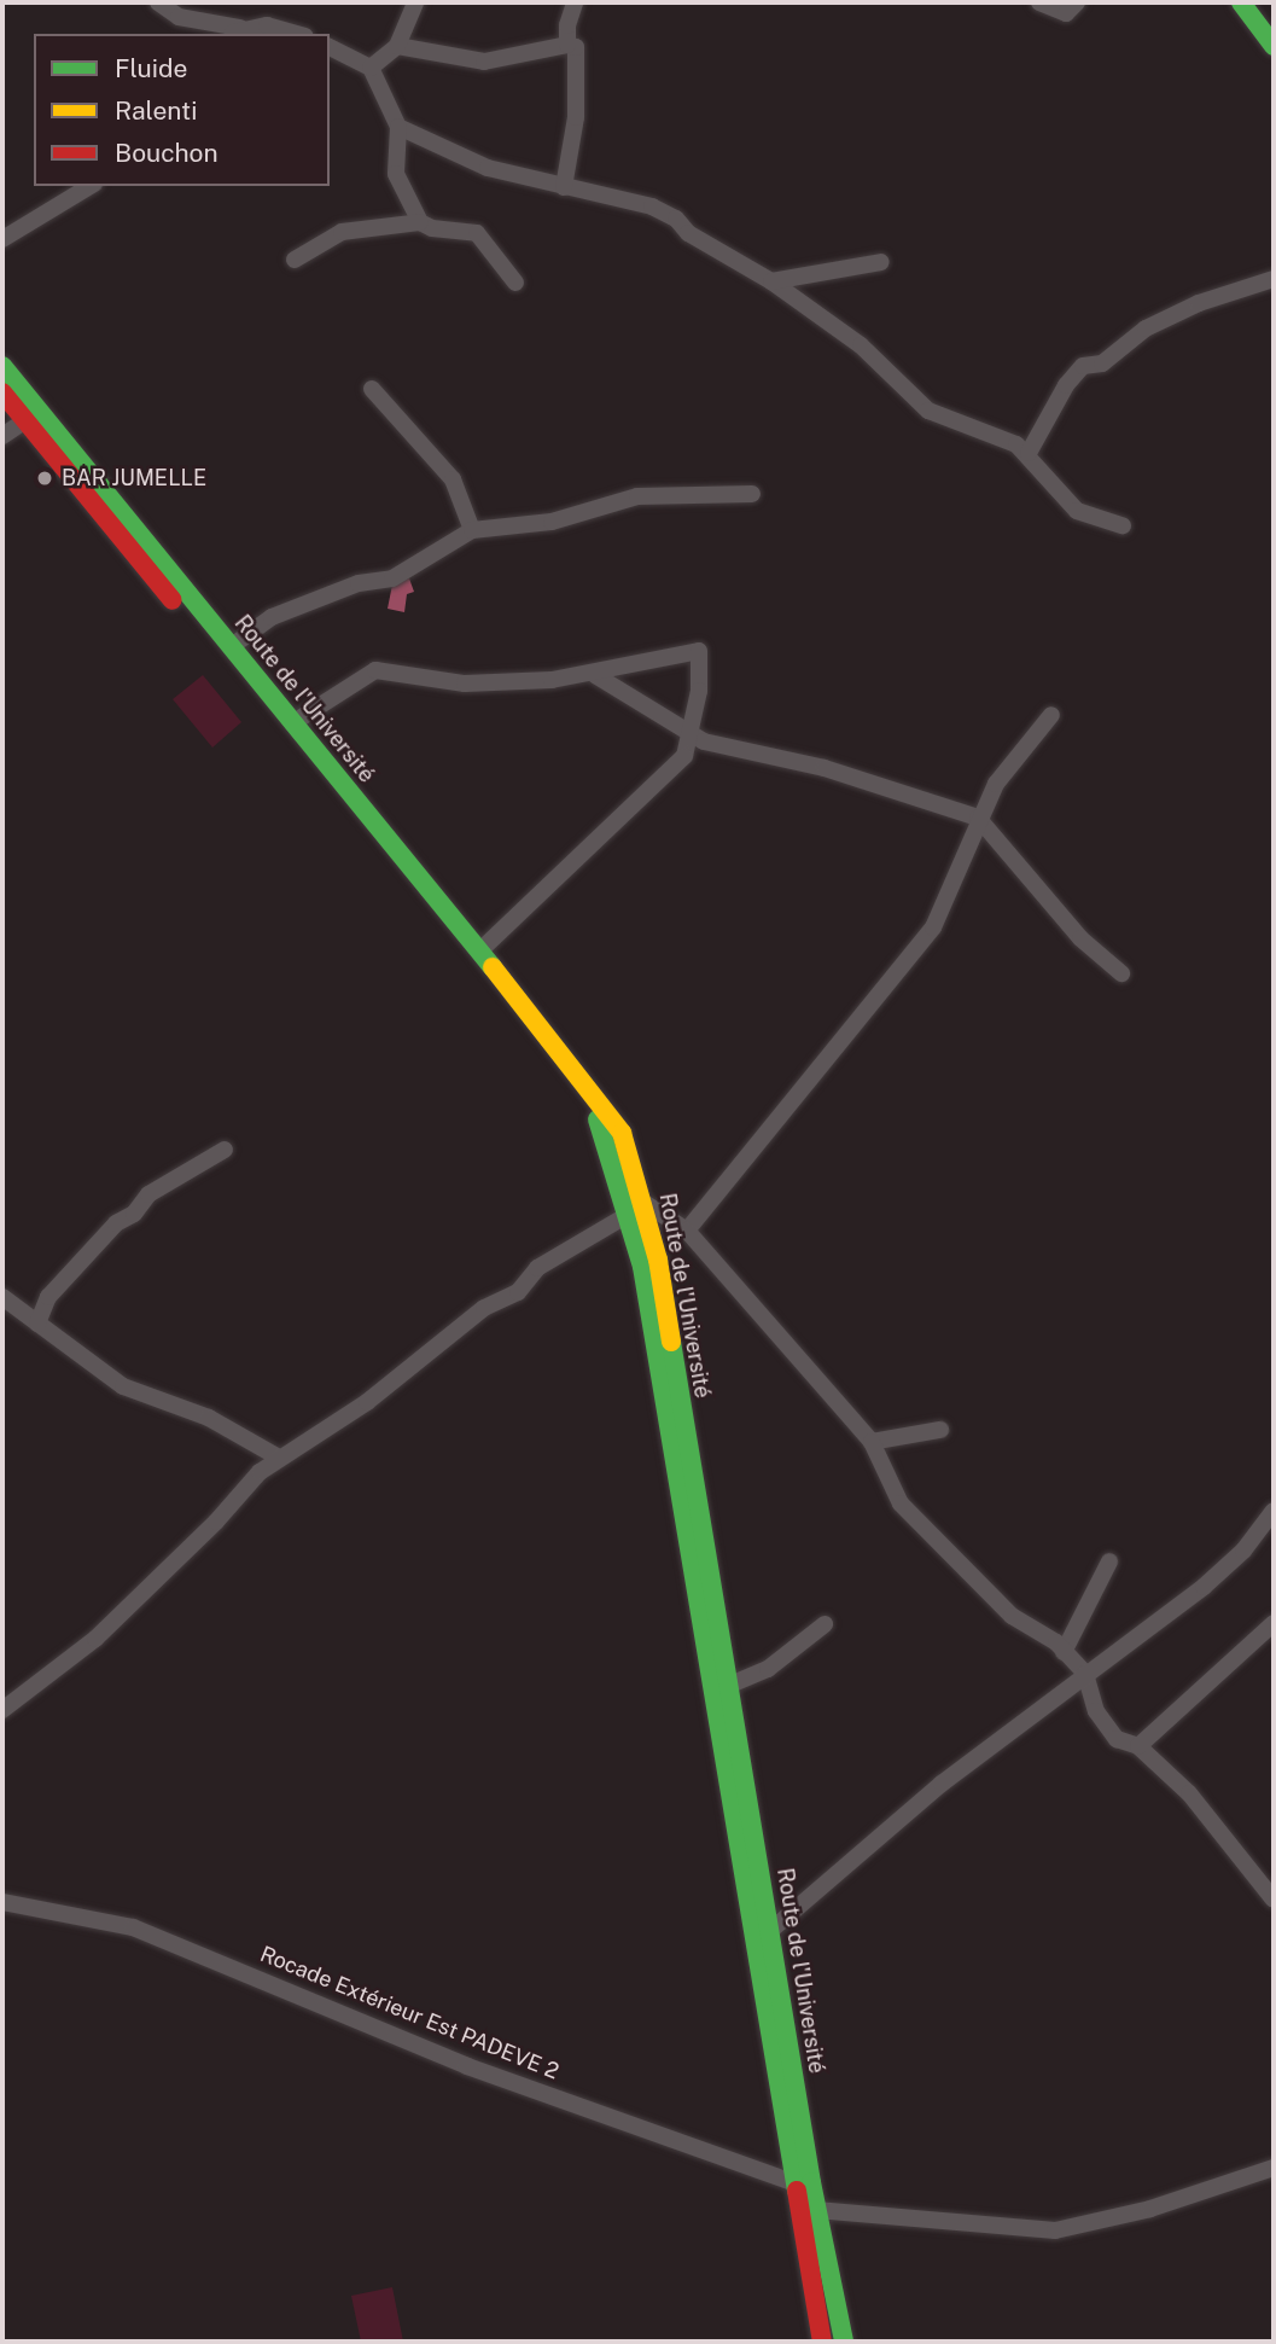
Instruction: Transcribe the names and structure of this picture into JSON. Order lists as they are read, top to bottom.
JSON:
{
  "streets": {
    "main road": ["Route de l'Université"],
    "street": ["Rocade Extérieur Est PADEVE 2"]
  },
  "crossings": [
    ["Route de l'Université", "Rocade Extérieur Est PADEVE 2"]
  ],
  "places": ["BAR JUMELLE"],
  "legend": ["Fluide", "Ralenti", "Bouchon"]
}
